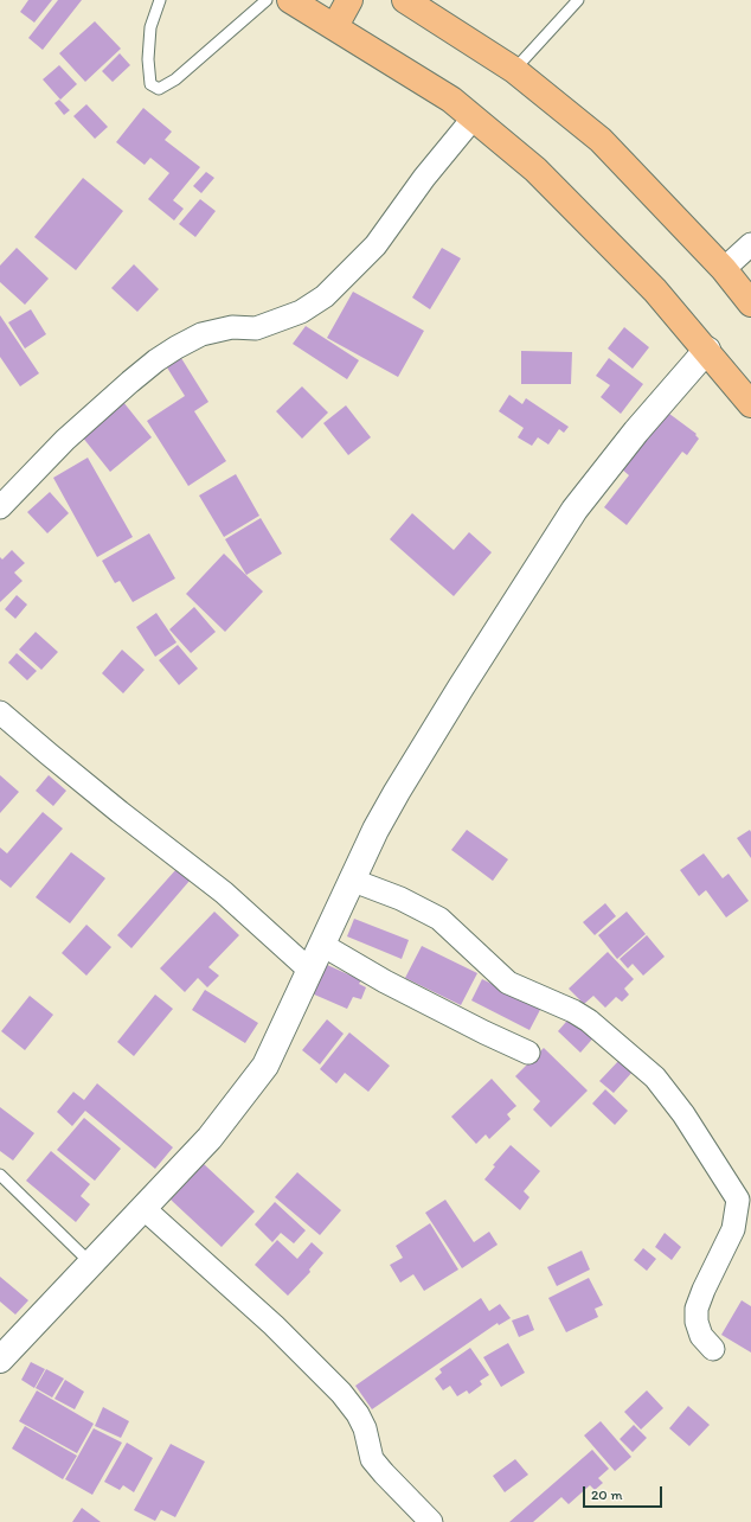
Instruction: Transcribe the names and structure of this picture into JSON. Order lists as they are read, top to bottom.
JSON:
{
  "scale_bar": "20 m"
}
